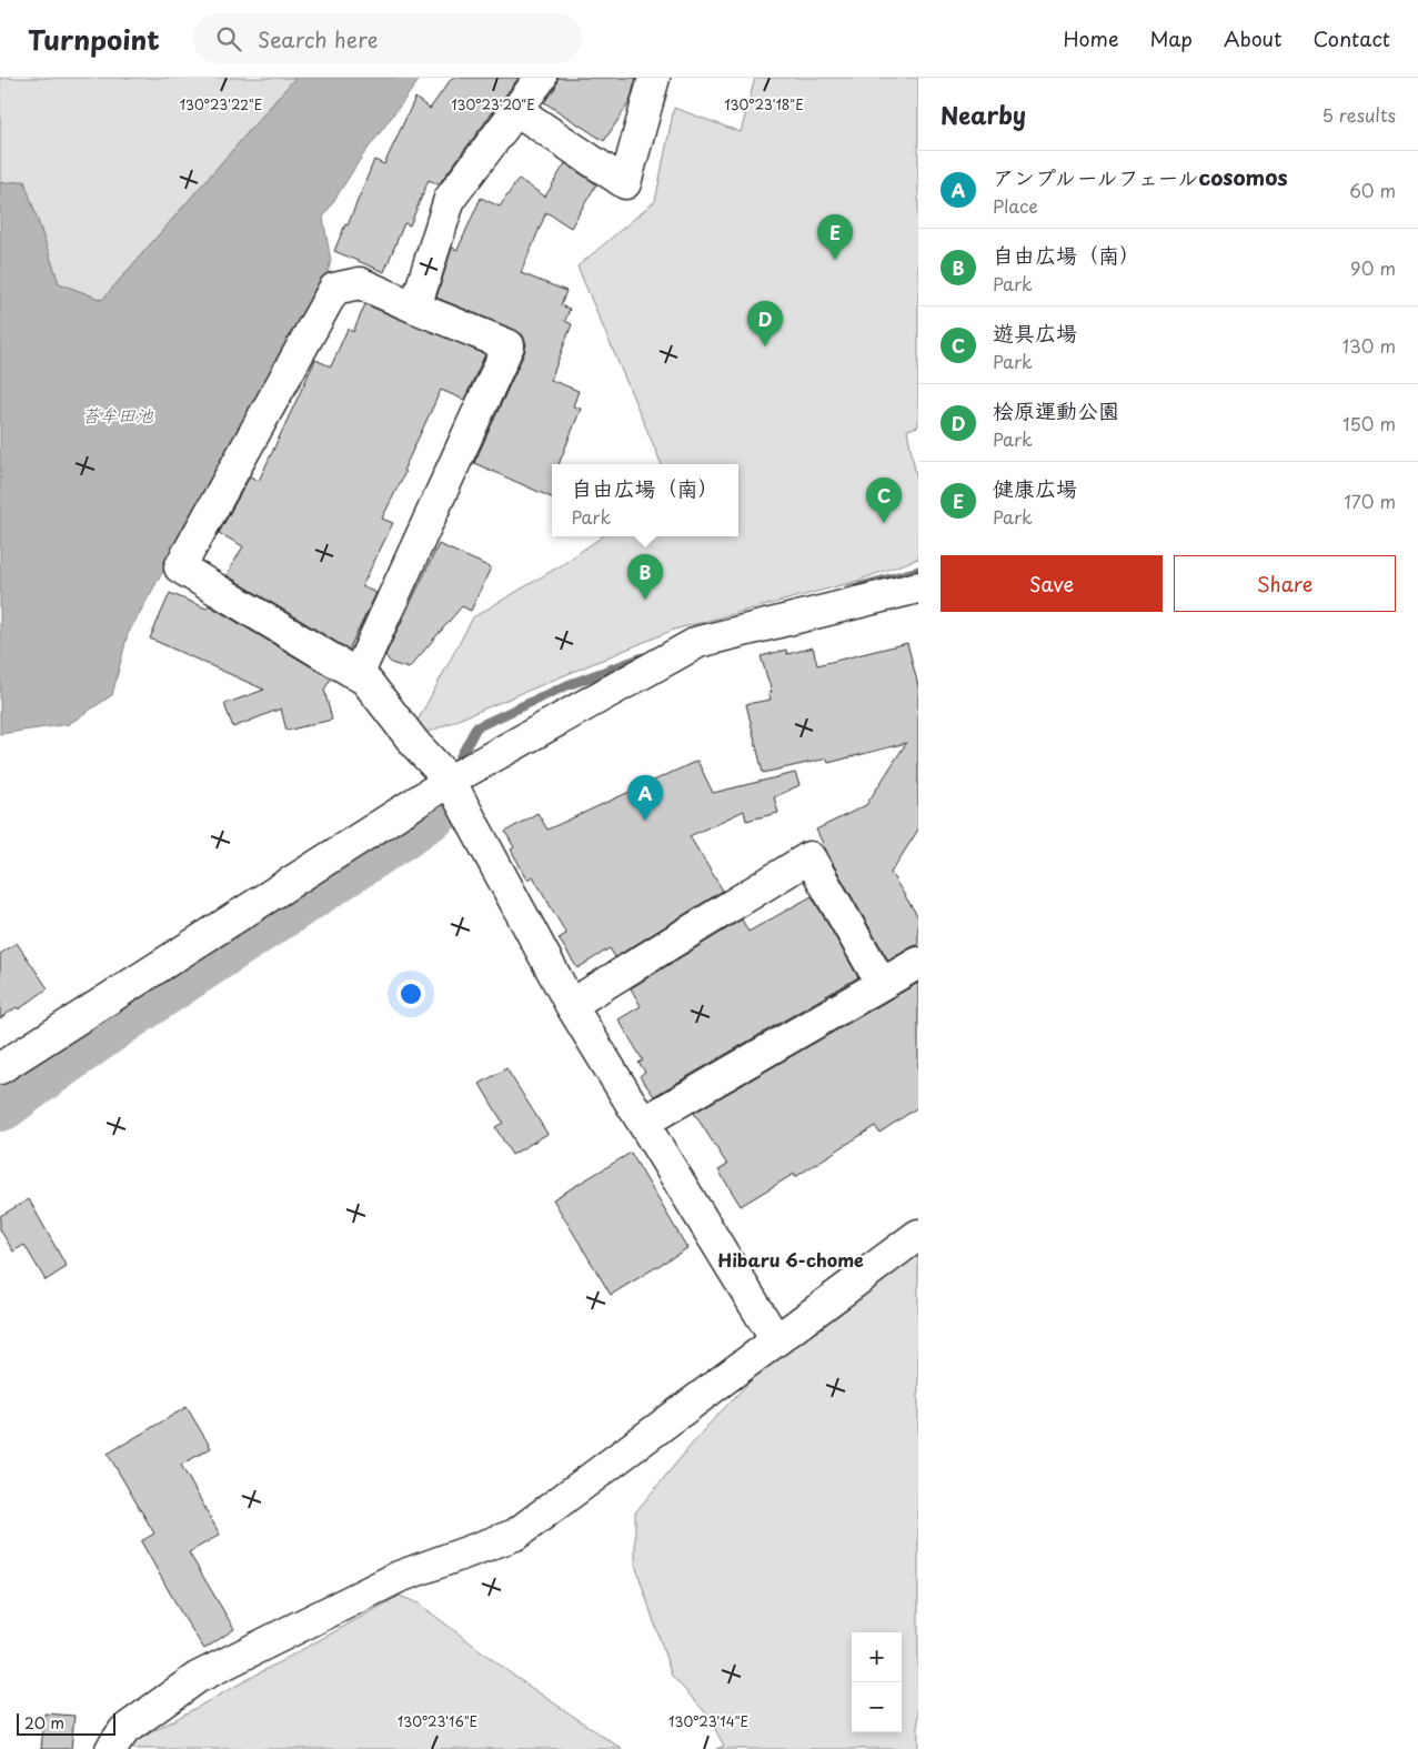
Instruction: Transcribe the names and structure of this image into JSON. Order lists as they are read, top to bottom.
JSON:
{
  "districts": ["Hibaru 6-chome"],
  "water": ["苔牟田池"],
  "scale_bar": "20 m",
  "page": {
    "header": "Turnpoint",
    "search": "Search here",
    "nav": [
      "Home",
      "Map",
      "About",
      "Contact"
    ],
    "heading": ["Nearby", "5 results"],
    "list": [
      {
        "mark": "A",
        "name": "アンプルールフェールcosomos",
        "note": "Place",
        "value": "60 m"
      },
      {
        "mark": "B",
        "name": "自由広場（南）",
        "note": "Park",
        "value": "90 m"
      },
      {
        "mark": "C",
        "name": "遊具広場",
        "note": "Park",
        "value": "130 m"
      },
      {
        "mark": "D",
        "name": "桧原運動公園",
        "note": "Park",
        "value": "150 m"
      },
      {
        "mark": "E",
        "name": "健康広場",
        "note": "Park",
        "value": "170 m"
      }
    ],
    "pins": [
      "E",
      "D",
      "C",
      "B",
      "A"
    ],
    "popup": ["自由広場（南）", "Park"],
    "buttons": ["Save", "Share"],
    "map_buttons": ["+", "−"],
    "scale": "20 m"
  },
  "coordinates": [
    "130°23'18\"E",
    "130°23'22\"E",
    "130°23'20\"E",
    "130°23'16\"E",
    "130°23'14\"E"
  ]
}
